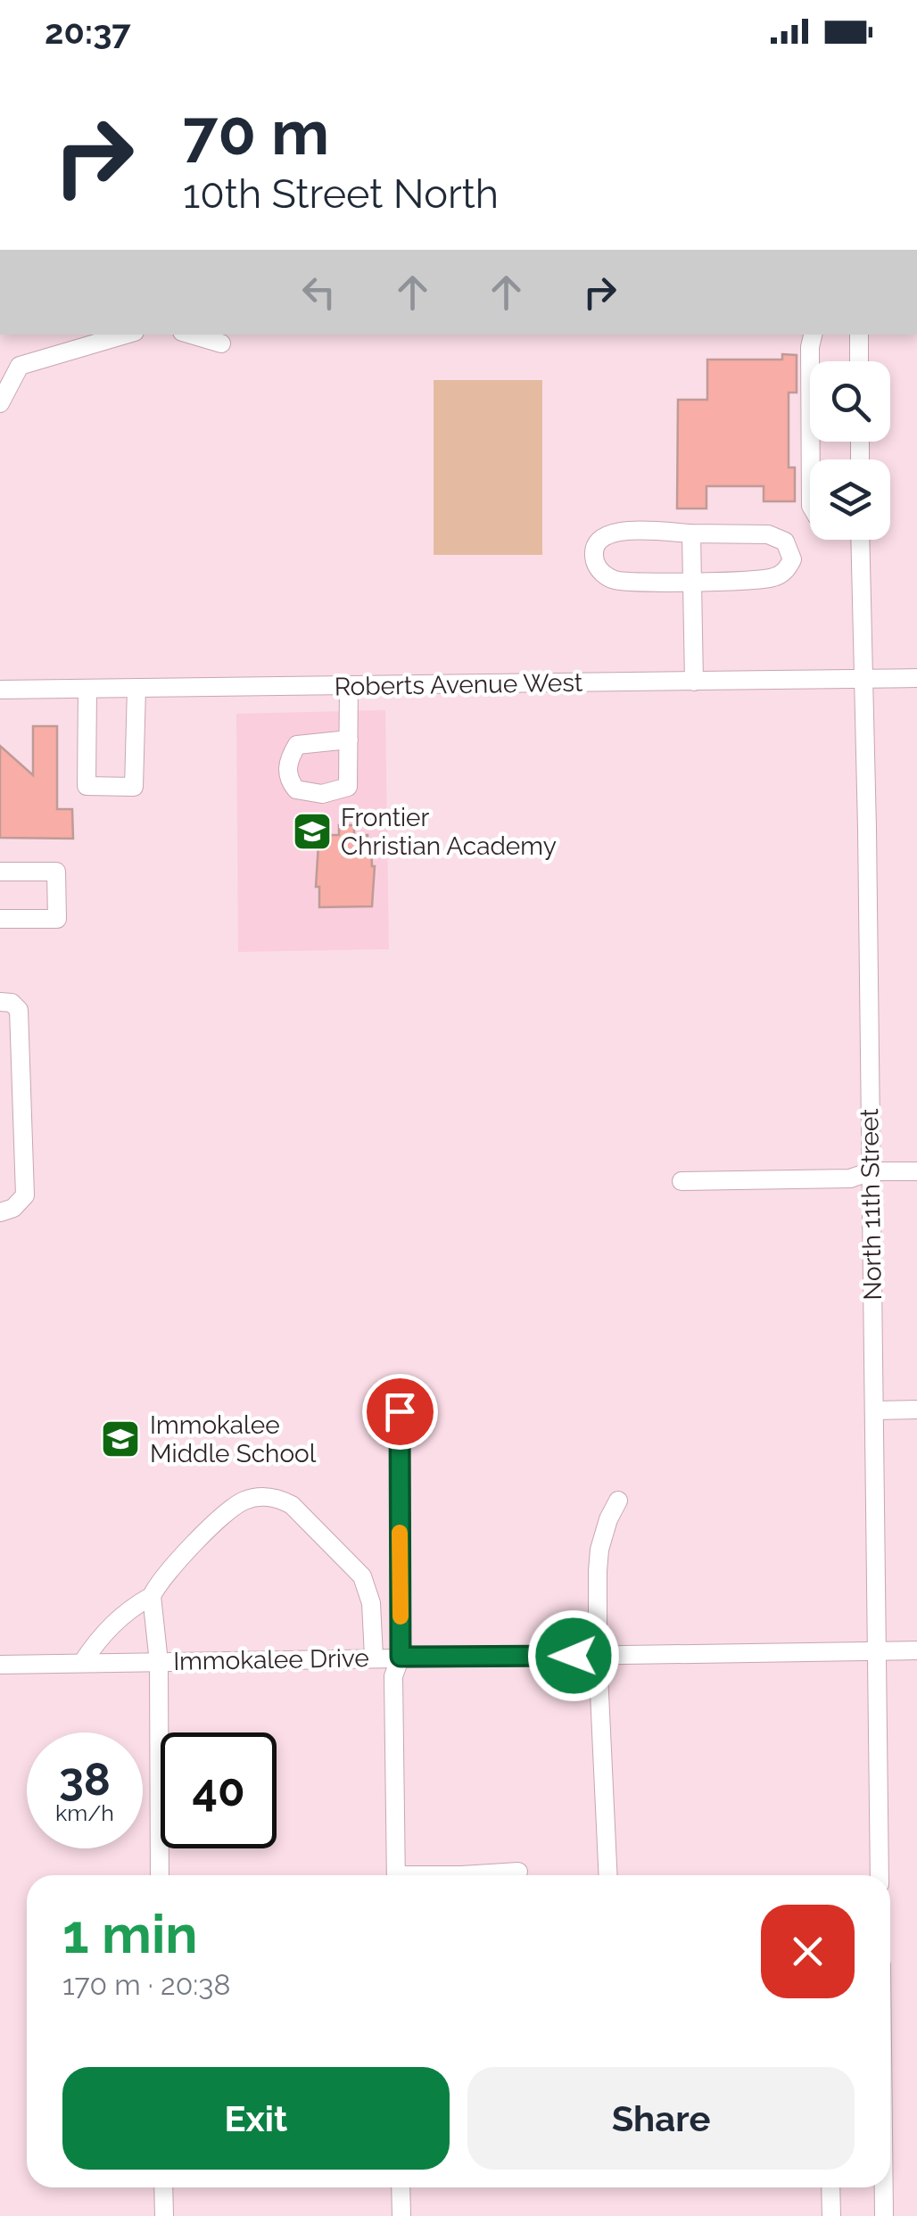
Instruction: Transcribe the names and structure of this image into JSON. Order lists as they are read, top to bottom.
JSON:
{
  "streets": {
    "street": ["Roberts Avenue West", "North 11th Street", "Immokalee Drive"]
  },
  "crossings": [
    ["Roberts Avenue West", "North 11th Street"],
    ["North 11th Street", "Immokalee Drive"]
  ],
  "places": {
    "school or university": ["Frontier Christian Academy", "Immokalee Middle School"]
  },
  "page": {
    "status": "20:37",
    "turn": ["70 m", "10th Street North"],
    "speed": "38 km/h",
    "limit": "40",
    "heading": ["1 min", "170 m · 20:38"],
    "buttons": ["Exit", "Share"]
  }
}
